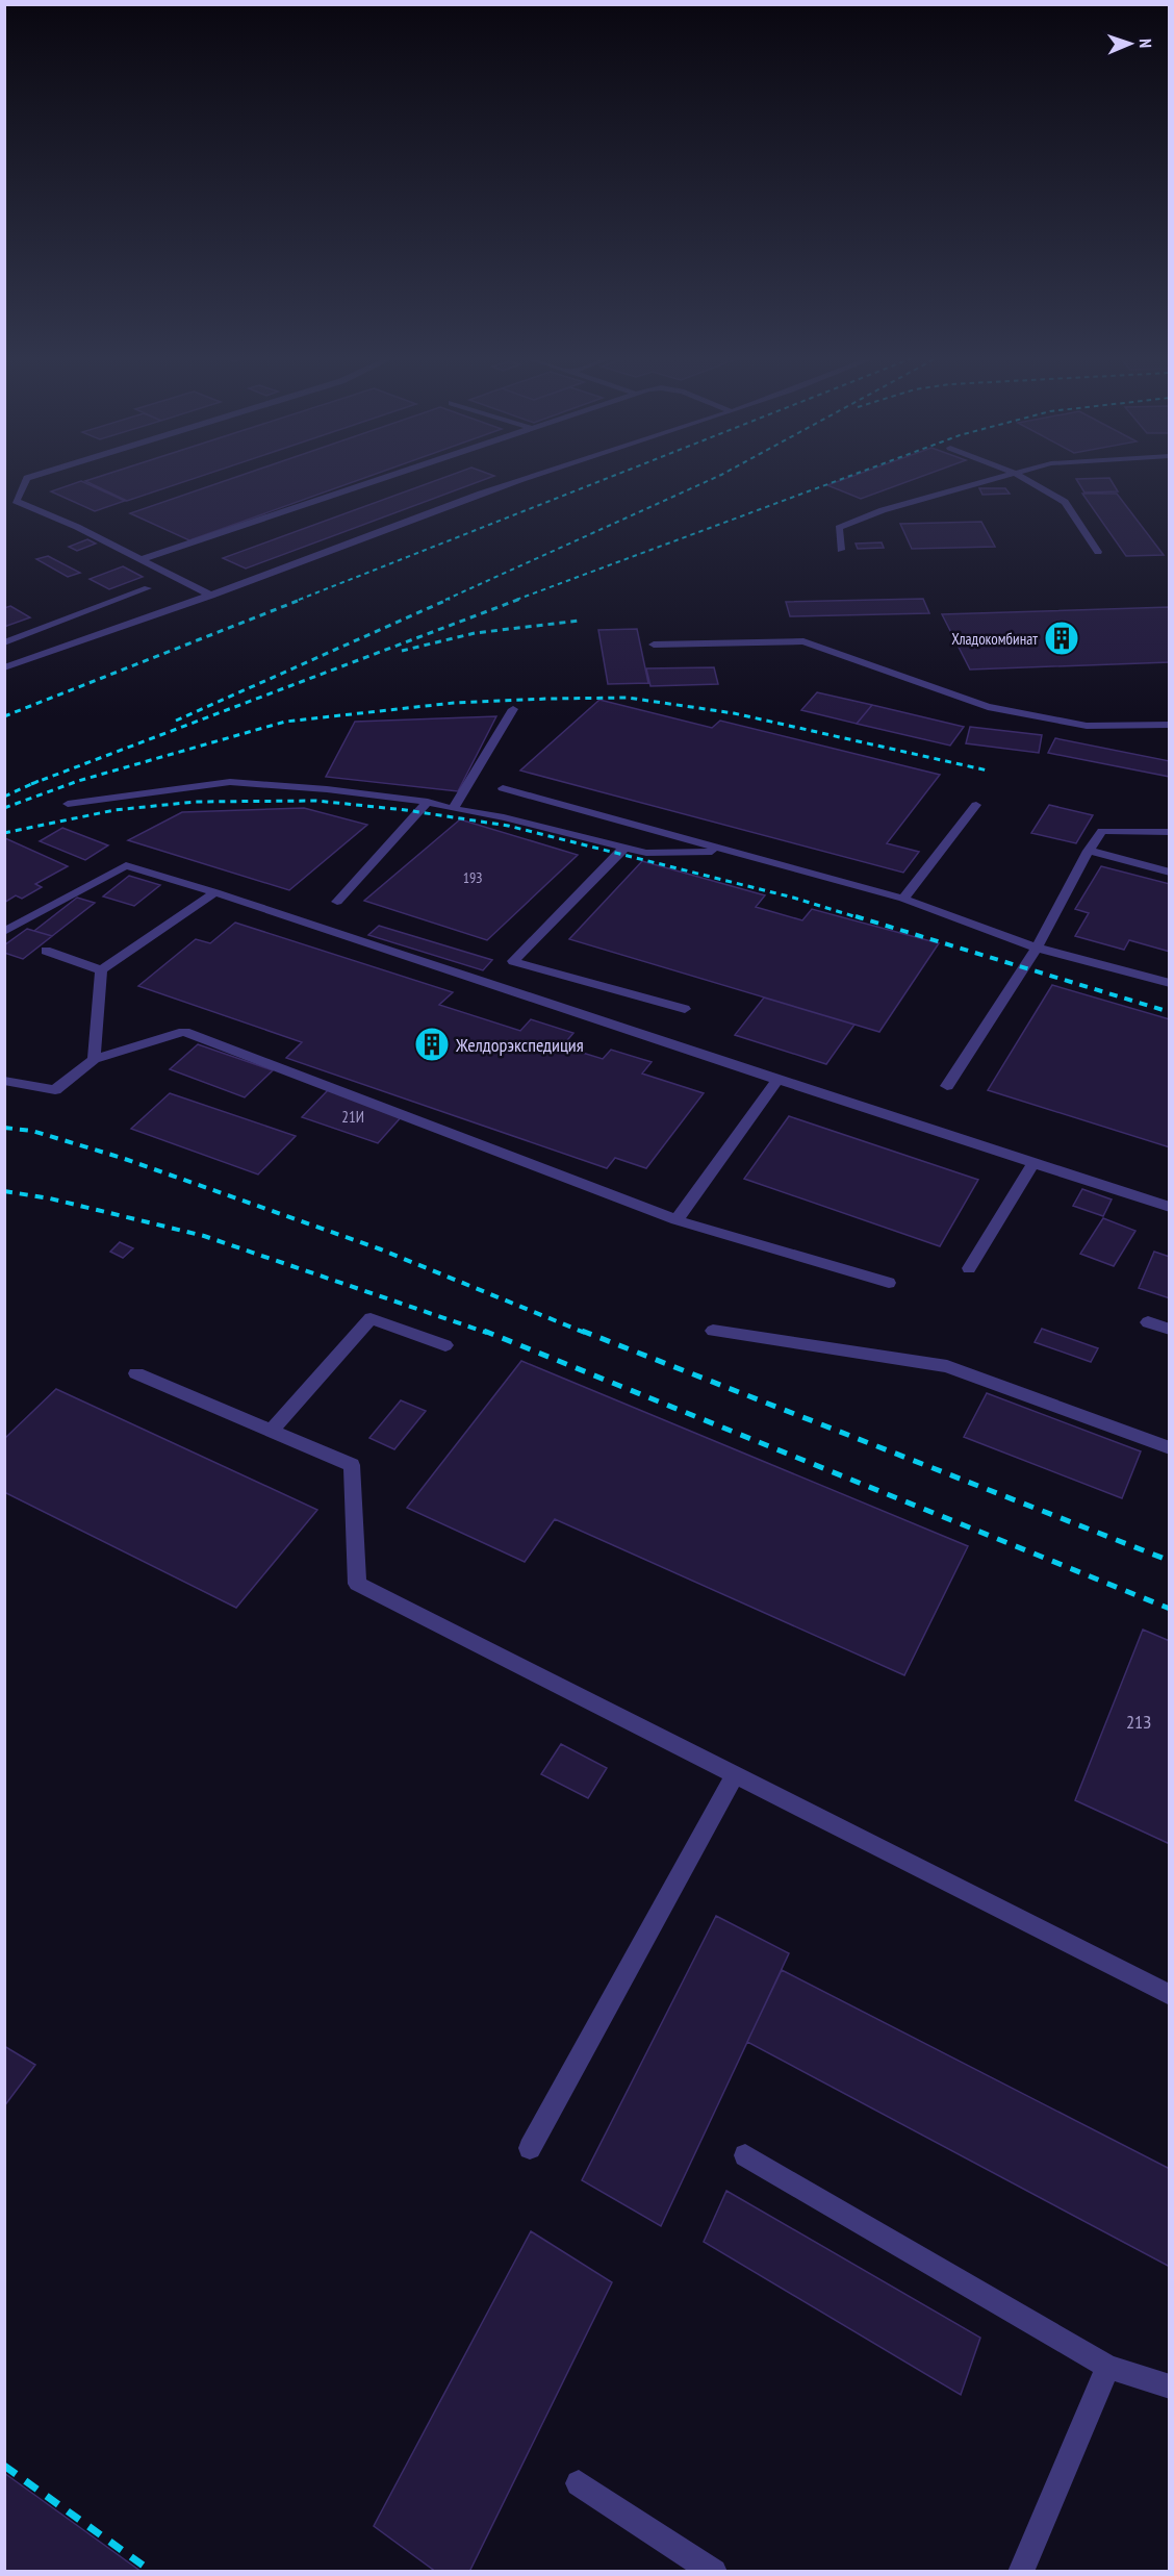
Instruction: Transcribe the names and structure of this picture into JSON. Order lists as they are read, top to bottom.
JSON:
{
  "places": {
    "building": ["Хладокомбинат", "Желдорэкспедиция"]
  },
  "house_numbers": ["19З", "21И", "21З"],
  "north": "right"
}
